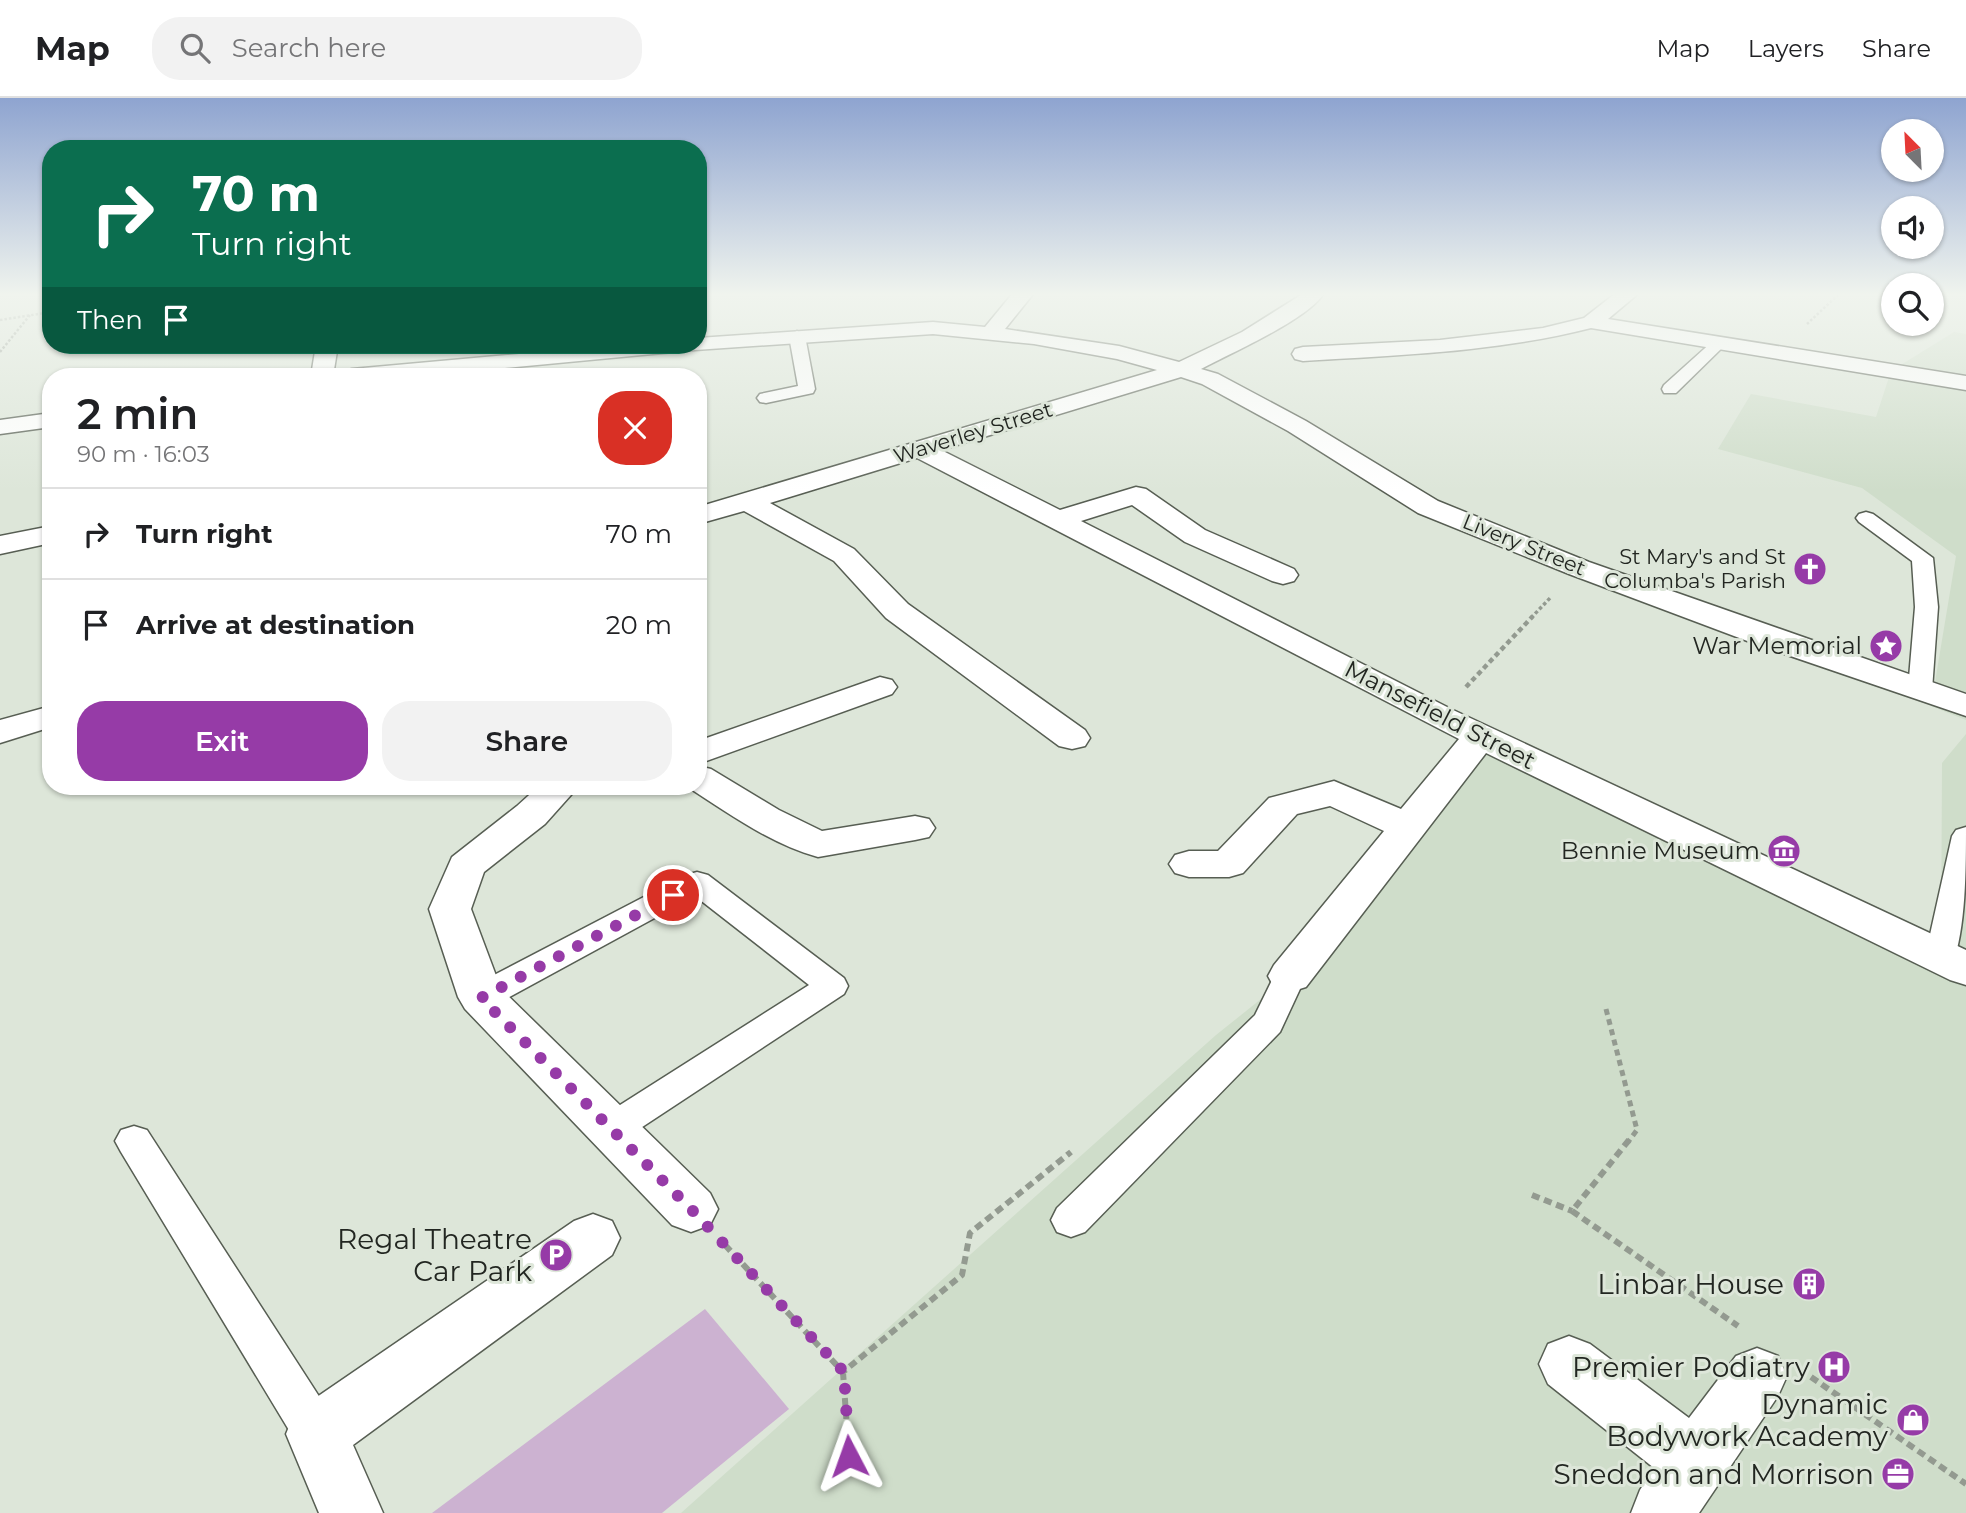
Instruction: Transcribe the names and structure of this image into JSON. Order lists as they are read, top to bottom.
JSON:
{
  "streets": {
    "street": ["Waverley Street", "Livery Street", "Mansefield Street"]
  },
  "crossings": [
    ["Waverley Street", "Livery Street"],
    ["Waverley Street", "Mansefield Street"]
  ],
  "places": {
    "church": ["St Mary's and St Columba's Parish"],
    "place": ["War Memorial"],
    "museum": ["Bennie Museum"],
    "parking": ["Regal Theatre Car Park"],
    "building": ["Linbar House"],
    "hospital": ["Premier Podiatry"],
    "shop": ["Dynamic Bodywork Academy"],
    "office": ["Sneddon and Morrison"]
  },
  "north": "top left",
  "page": {
    "header": "Map",
    "search": "Search here",
    "nav": ["Map", "Layers", "Share"],
    "turn": ["70 m", "Turn right"],
    "then": "Then",
    "heading": ["2 min", "90 m · 16:03"],
    "list": [
      {
        "name": "Turn right",
        "value": "70 m"
      },
      {
        "name": "Arrive at destination",
        "value": "20 m"
      }
    ],
    "buttons": ["Exit", "Share"]
  }
}
